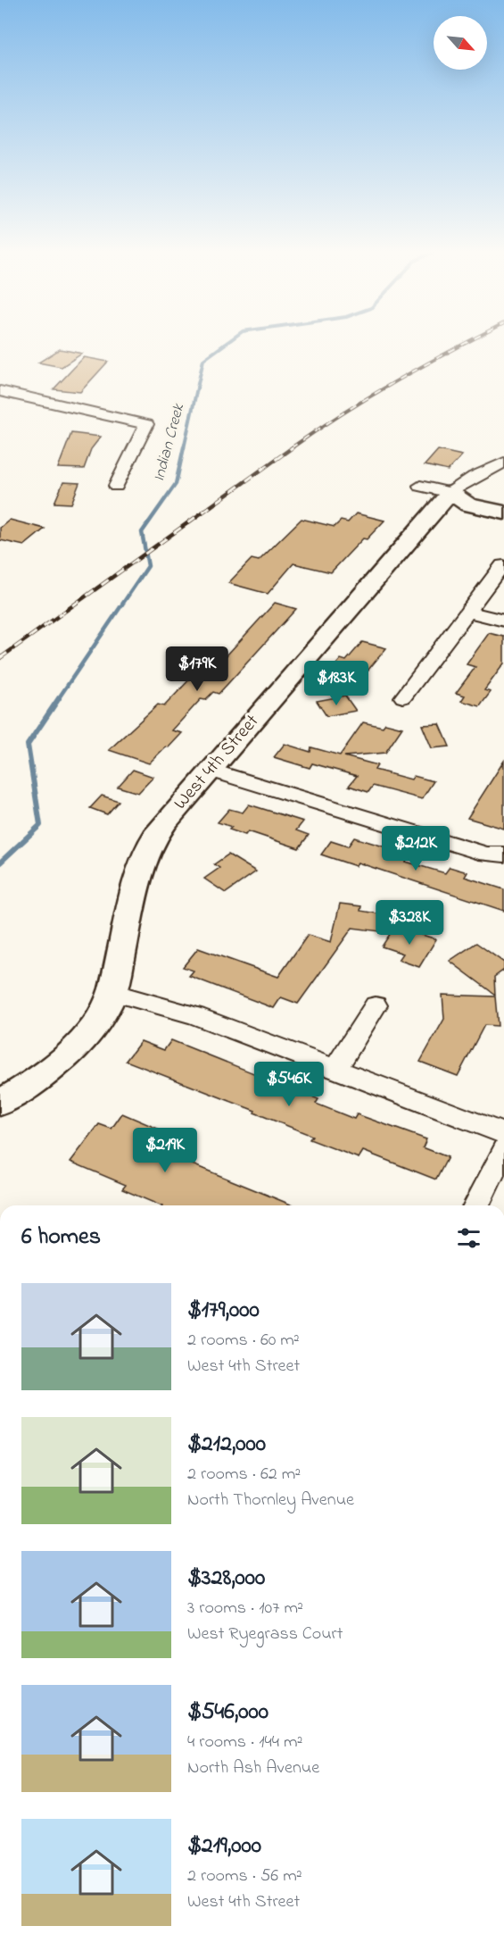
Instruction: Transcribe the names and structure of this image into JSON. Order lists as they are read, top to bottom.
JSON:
{
  "streets": {
    "main road": ["West 4th Street"]
  },
  "water": ["Indian Creek"],
  "north": "bottom right",
  "page": {
    "price": [
      "$179K",
      "$183K",
      "$212K",
      "$328K",
      "$546K",
      "$219K"
    ],
    "heading": "6 homes",
    "list": [
      {
        "name": "$179,000",
        "note": "2 rooms · 60 m² · West 4th Street"
      },
      {
        "name": "$212,000",
        "note": "2 rooms · 62 m² · North Thornley Avenue"
      },
      {
        "name": "$328,000",
        "note": "3 rooms · 107 m² · West Ryegrass Court"
      },
      {
        "name": "$546,000",
        "note": "4 rooms · 144 m² · North Ash Avenue"
      },
      {
        "name": "$219,000",
        "note": "2 rooms · 56 m² · West 4th Street"
      }
    ]
  }
}
